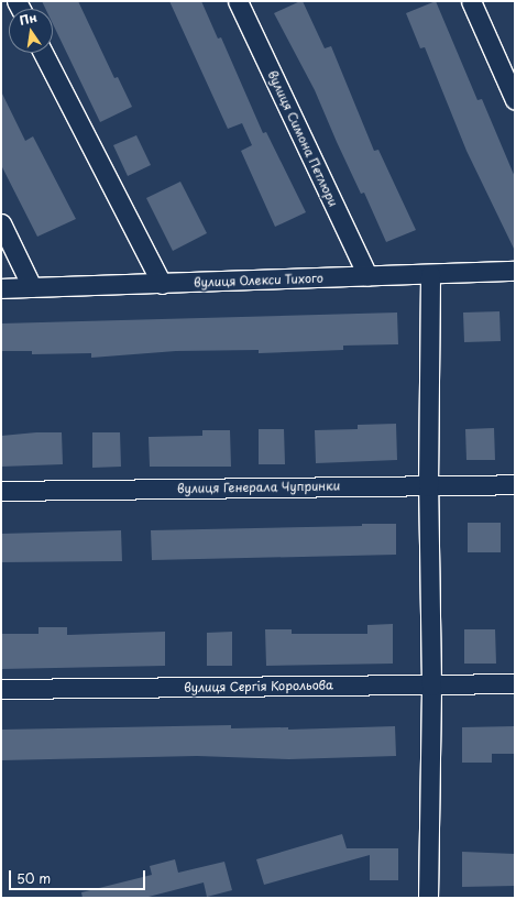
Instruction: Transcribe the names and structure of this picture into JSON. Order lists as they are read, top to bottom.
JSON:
{
  "streets": {
    "street": [
      "вулиця Симона Петлюри",
      "вулиця Олекси Тихого",
      "вулиця Генерала Чупринки",
      "вулиця Сергія Корольова"
    ]
  },
  "crossings": [
    ["вулиця Симона Петлюри", "вулиця Олекси Тихого"]
  ],
  "scale_bar": "50 m",
  "north": "top"
}
